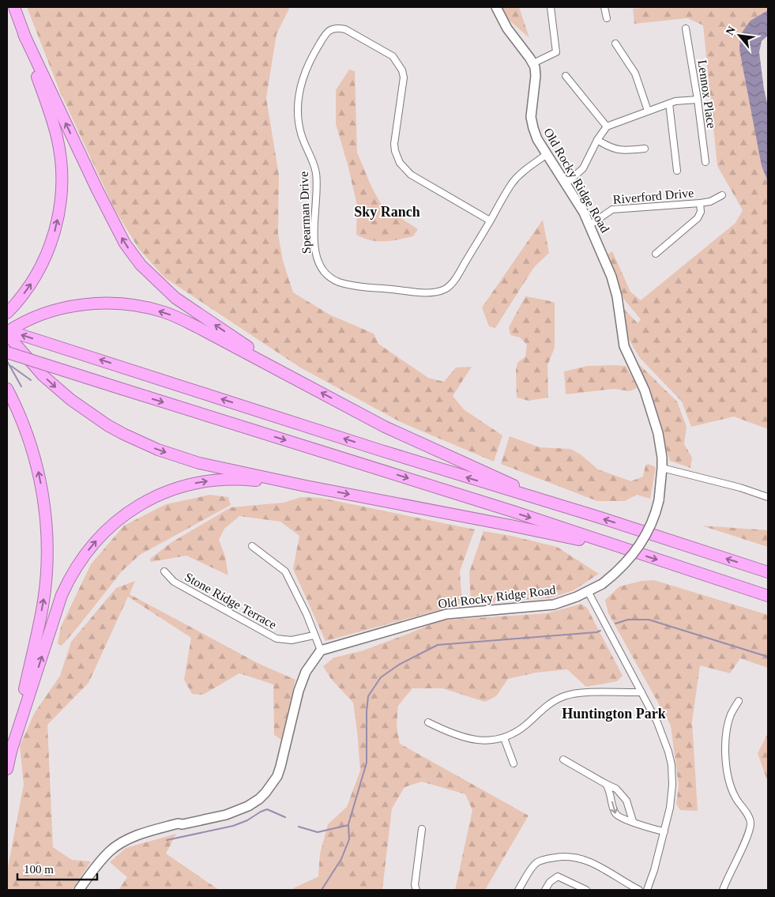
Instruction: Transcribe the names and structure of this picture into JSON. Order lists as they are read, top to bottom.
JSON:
{
  "streets": {
    "street": [
      "Lennox Place",
      "Old Rocky Ridge Road",
      "Riverford Drive",
      "Spearman Drive",
      "Stone Ridge Terrace"
    ]
  },
  "crossings": [
    ["Old Rocky Ridge Road", "Riverford Drive"],
    ["Old Rocky Ridge Road", "Spearman Drive"]
  ],
  "districts": ["Sky Ranch", "Huntington Park"],
  "scale_bar": "100 m",
  "north": "top left"
}
